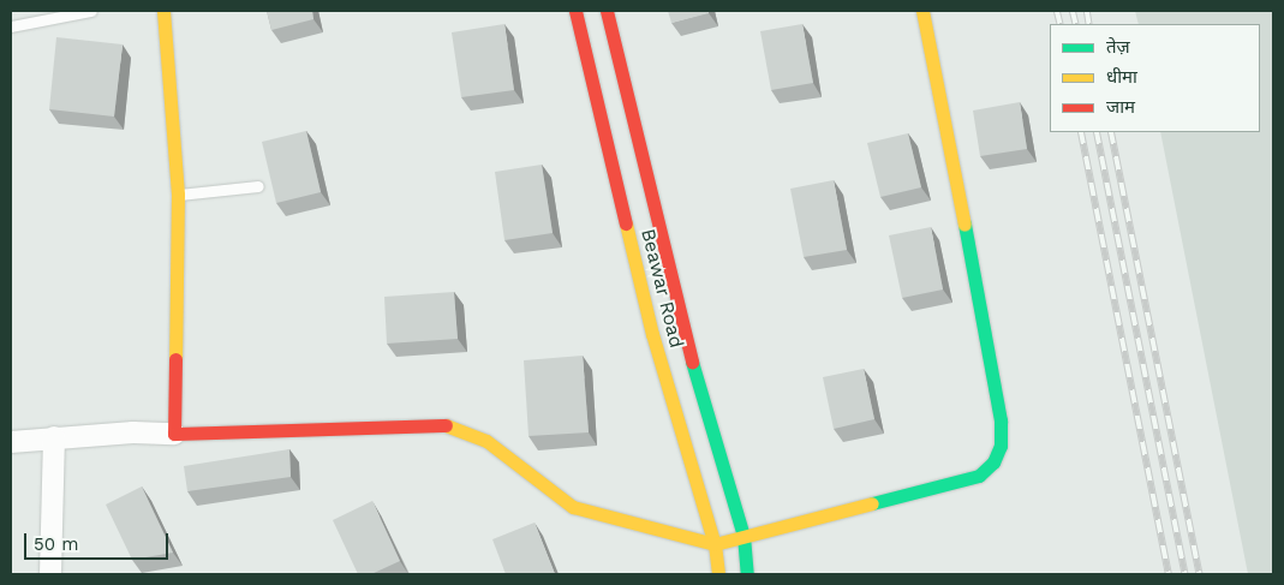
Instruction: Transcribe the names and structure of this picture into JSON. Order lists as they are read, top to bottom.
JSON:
{
  "streets": {
    "street": ["Beawar Road"]
  },
  "legend": ["तेज़", "धीमा", "जाम"],
  "scale_bar": "50 m"
}
